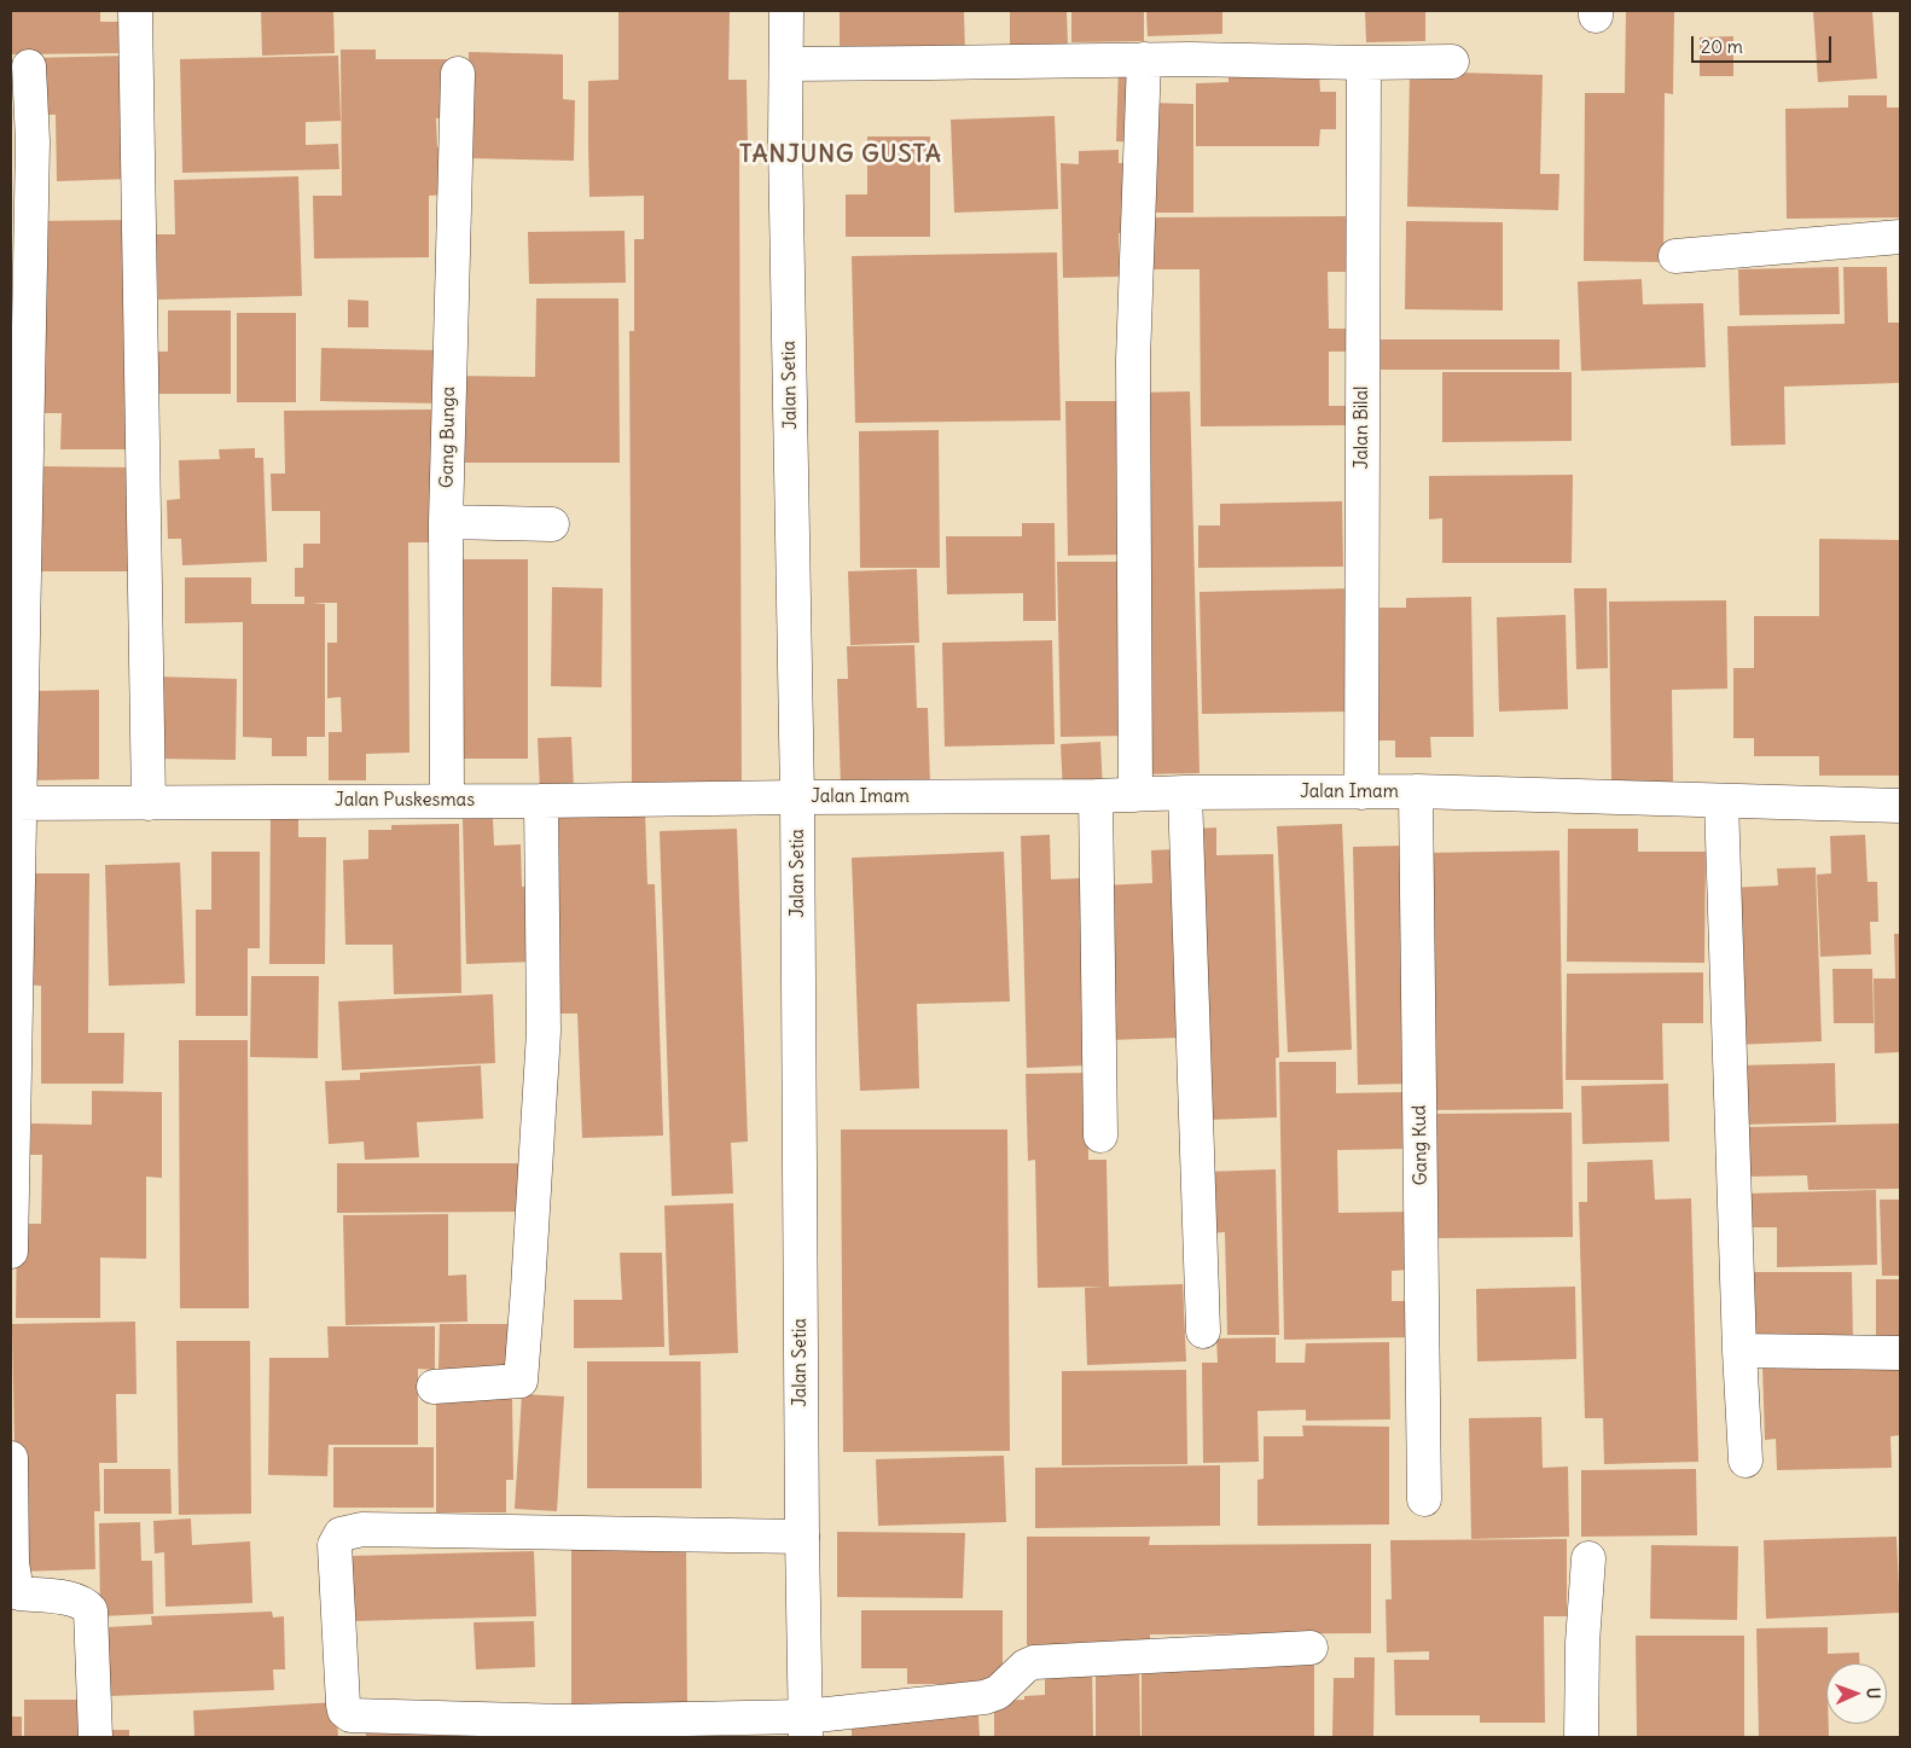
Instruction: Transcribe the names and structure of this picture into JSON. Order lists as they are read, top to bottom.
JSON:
{
  "streets": {
    "street": [
      "Jalan Setia",
      "Jalan Bilal",
      "Gang Bunga",
      "Jalan Imam",
      "Jalan Puskesmas",
      "Gang Kud"
    ]
  },
  "crossings": [
    ["Jalan Setia", "Jalan Imam"],
    ["Jalan Setia", "Jalan Puskesmas"],
    ["Jalan Bilal", "Jalan Imam"],
    ["Gang Bunga", "Jalan Puskesmas"],
    ["Jalan Imam", "Jalan Puskesmas"],
    ["Jalan Imam", "Gang Kud"]
  ],
  "districts": ["TANJUNG GUSTA"],
  "scale_bar": "20 m",
  "north": "right"
}
